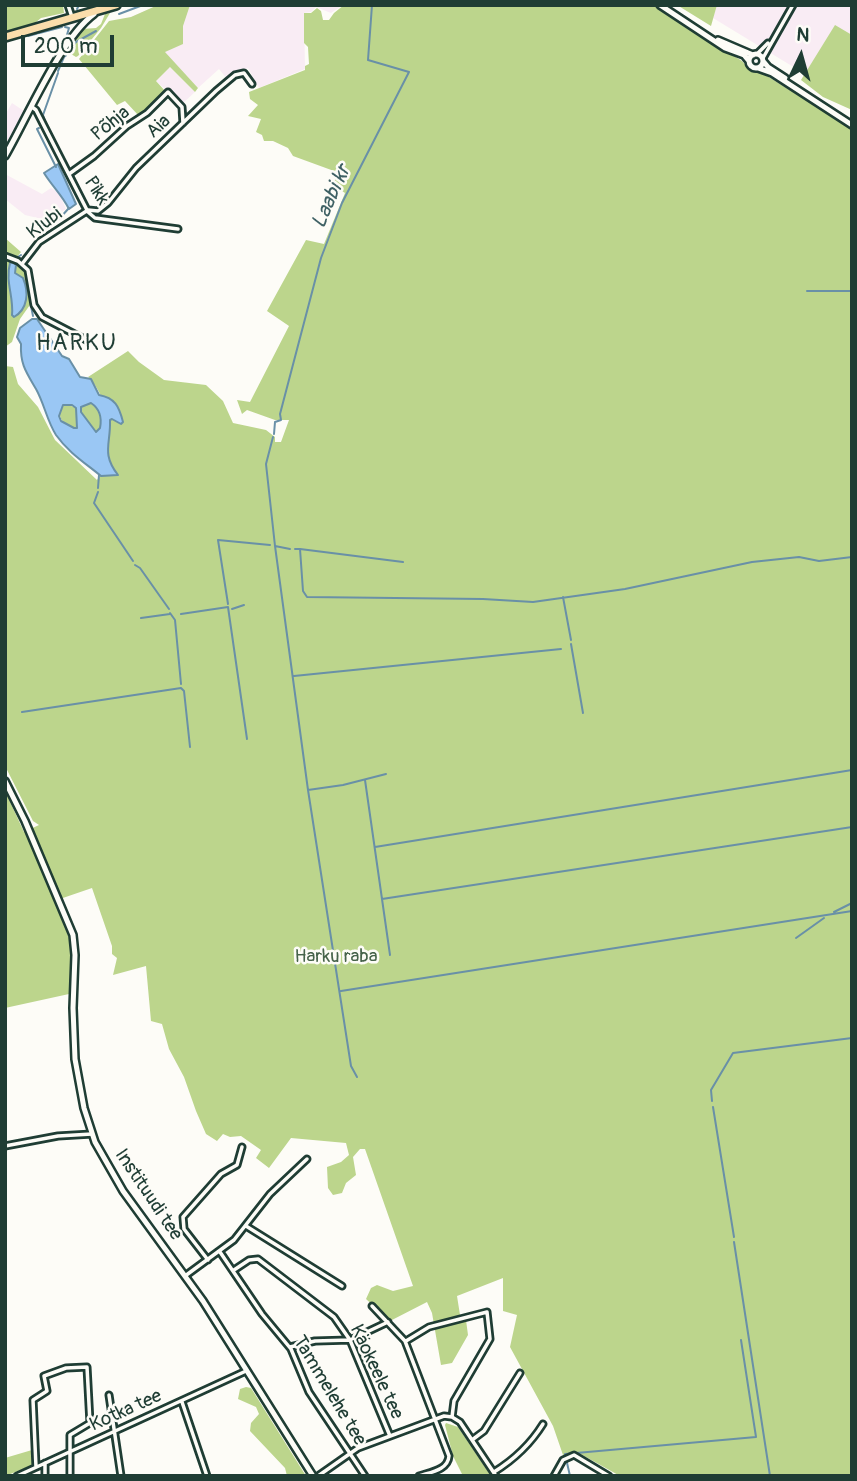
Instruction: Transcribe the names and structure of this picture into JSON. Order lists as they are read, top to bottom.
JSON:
{
  "streets": {
    "street": [
      "Põhja",
      "Aia",
      "Pikk",
      "Klubi",
      "Instituudi tee",
      "Käokeele tee",
      "Tammelehe tee",
      "Kotka tee"
    ]
  },
  "crossings": [
    ["Põhja", "Aia"],
    ["Põhja", "Pikk"],
    ["Aia", "Pikk"],
    ["Aia", "Klubi"],
    ["Pikk", "Klubi"],
    ["Instituudi tee", "Kotka tee"],
    ["Käokeele tee", "Tammelehe tee"]
  ],
  "districts": ["HARKU"],
  "water": ["Laabi kr"],
  "parks": ["Harku raba"],
  "scale_bar": "200 m",
  "north": "top"
}
